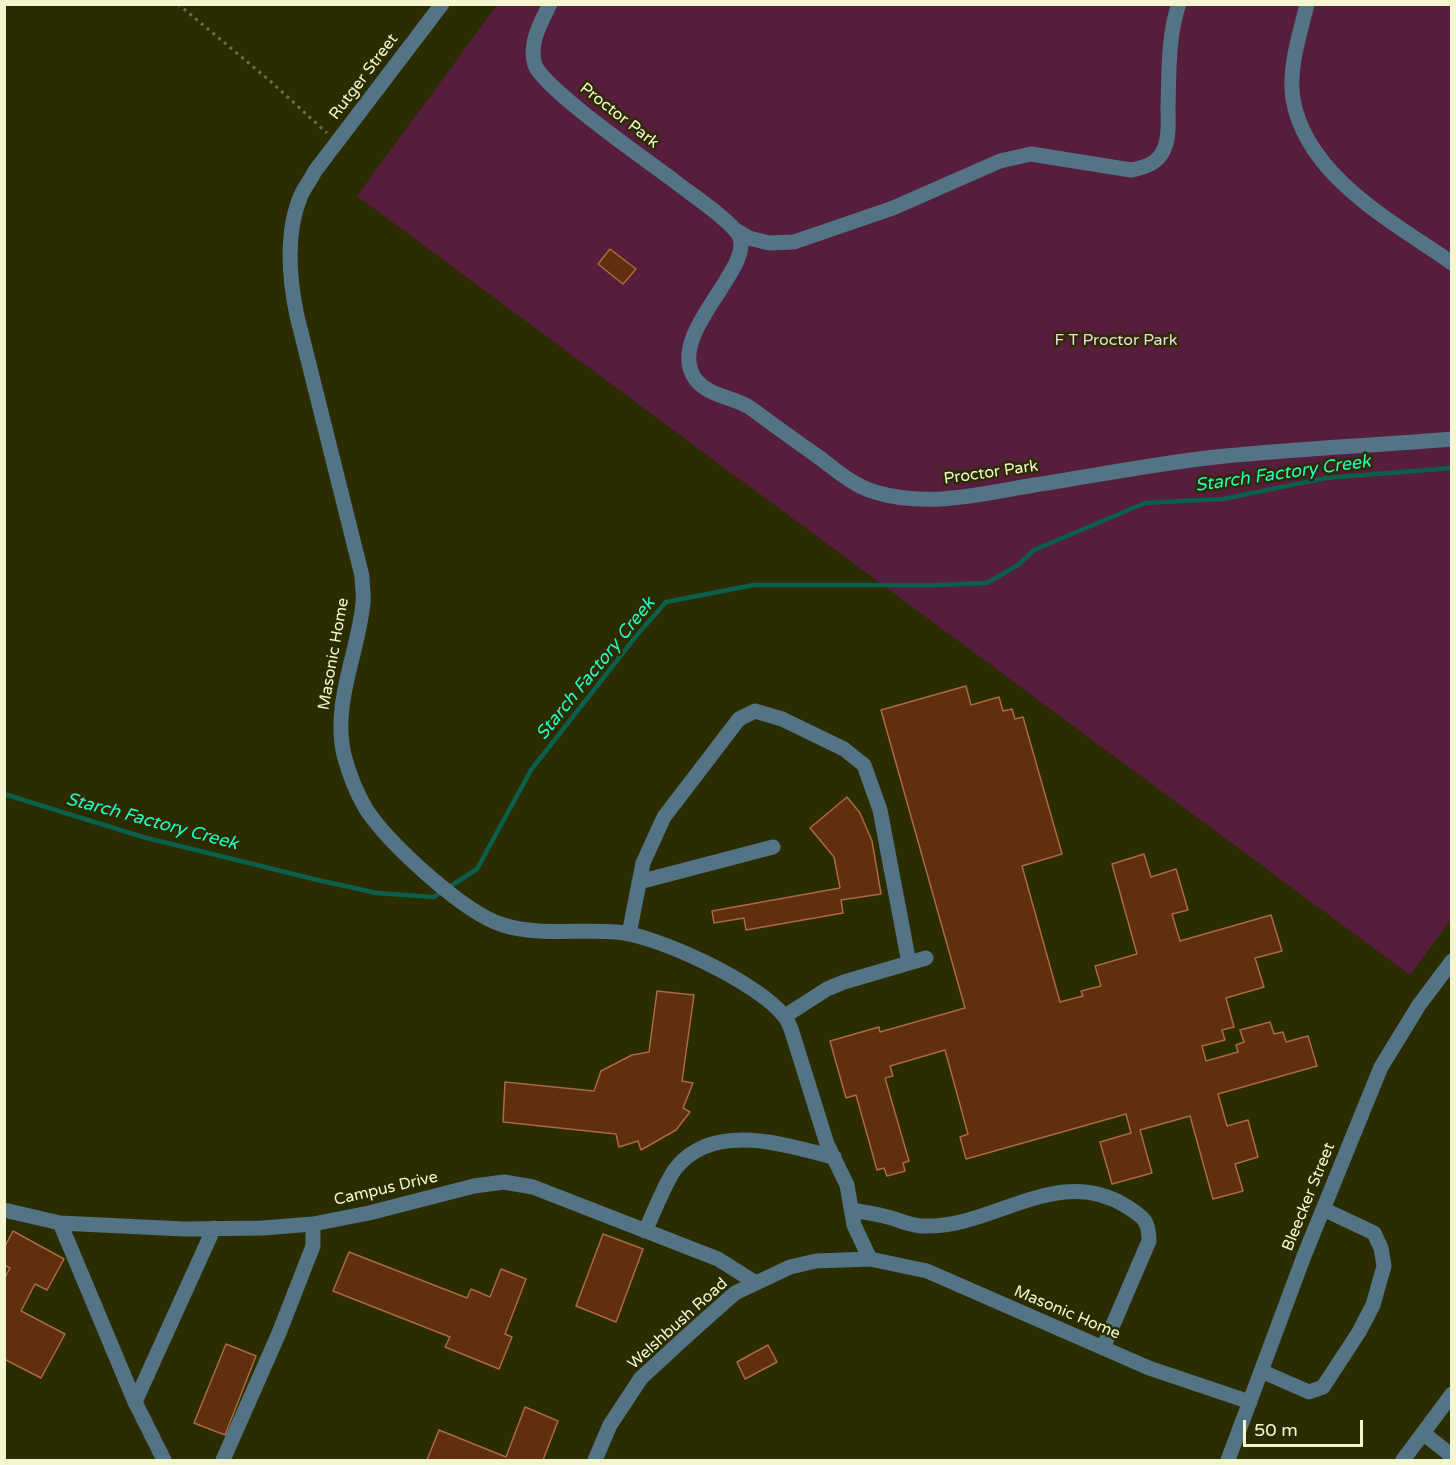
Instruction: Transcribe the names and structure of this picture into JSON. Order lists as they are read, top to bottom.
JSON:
{
  "streets": {
    "street": [
      "Rutger Street",
      "Proctor Park",
      "Masonic Home",
      "Campus Drive",
      "Bleecker Street",
      "Welshbush Road"
    ]
  },
  "crossings": [
    ["Rutger Street", "Masonic Home"],
    ["Masonic Home", "Campus Drive"],
    ["Masonic Home", "Bleecker Street"],
    ["Masonic Home", "Welshbush Road"],
    ["Campus Drive", "Welshbush Road"]
  ],
  "water": ["Starch Factory Creek"],
  "parks": ["F T Proctor Park"],
  "scale_bar": "50 m"
}
